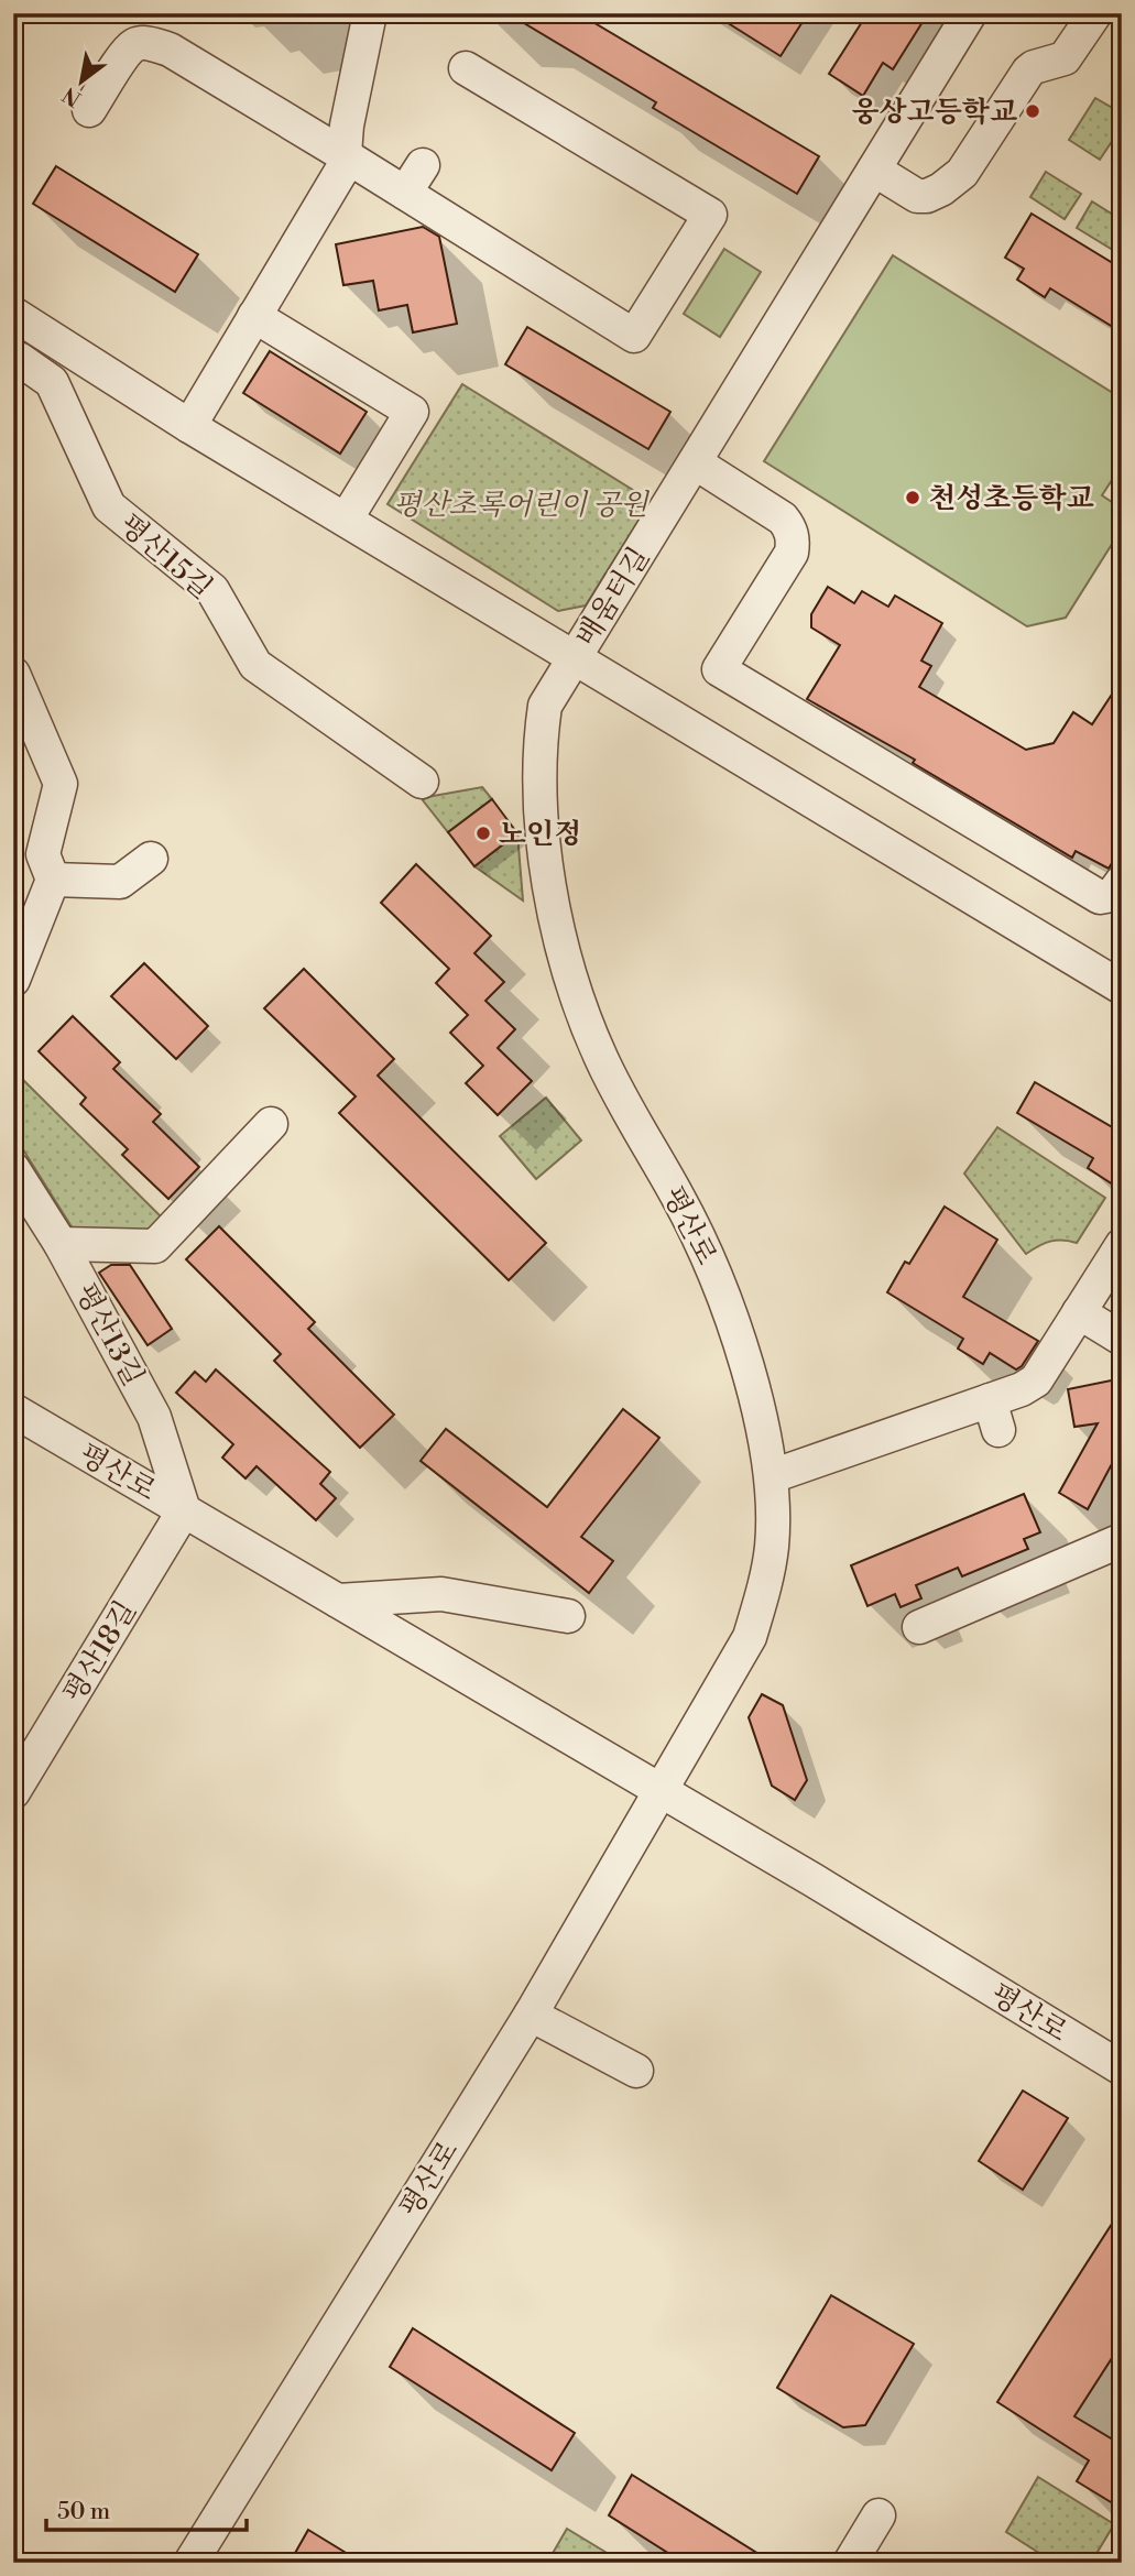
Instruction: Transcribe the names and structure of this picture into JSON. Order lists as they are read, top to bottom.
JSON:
{
  "streets": {
    "street": [
      "평산15길",
      "배움터길",
      "평산로",
      "평산13길",
      "평산18길"
    ]
  },
  "crossings": [
    ["배움터길", "평산로"],
    ["평산로", "평산13길"],
    ["평산로", "평산18길"],
    ["평산13길", "평산18길"]
  ],
  "parks": ["평산초록어린이 공원"],
  "places": ["웅상고등학교", "천성초등학교", "노인정"],
  "scale_bar": "50 m",
  "north": "bottom left"
}
